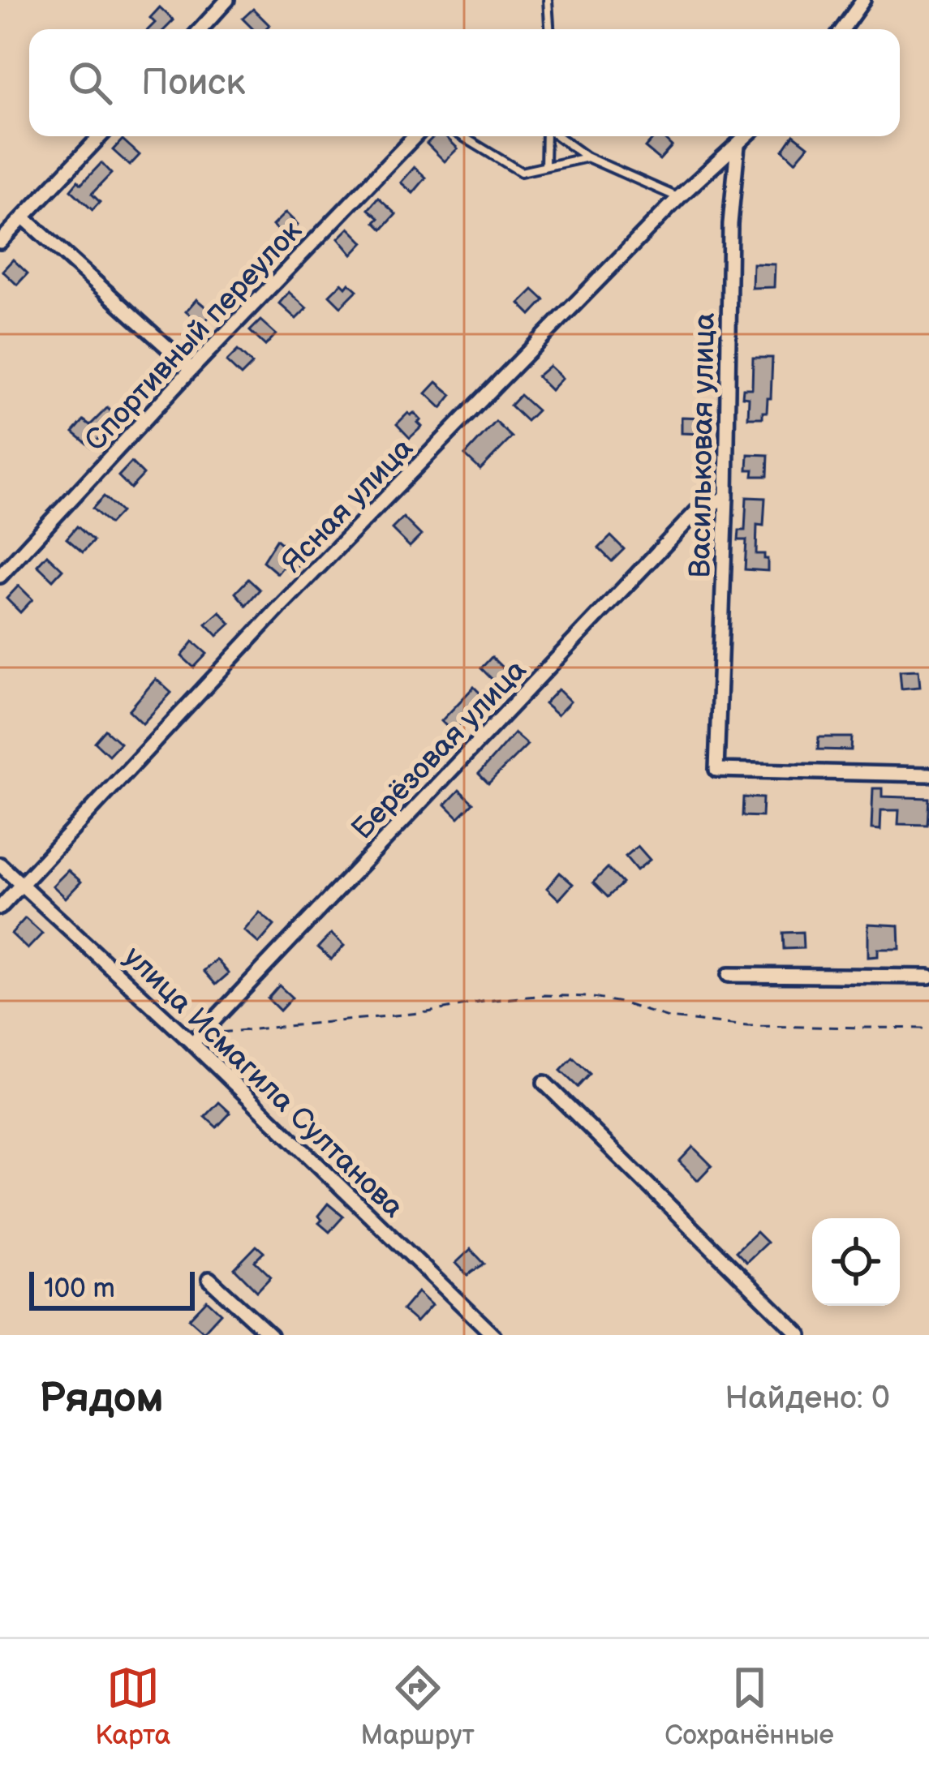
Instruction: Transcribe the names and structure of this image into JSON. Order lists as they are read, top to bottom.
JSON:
{
  "streets": {
    "street": [
      "Спортивный переулок",
      "Васильковая улица",
      "Ясная улица",
      "Берёзовая улица",
      "улица Исмагила Султанова"
    ]
  },
  "crossings": [
    ["Васильковая улица", "Ясная улица"],
    ["Васильковая улица", "Берёзовая улица"],
    ["Ясная улица", "улица Исмагила Султанова"],
    ["Берёзовая улица", "улица Исмагила Султанова"]
  ],
  "scale_bar": "100 m",
  "page": {
    "search": "Поиск",
    "scale": "100 m",
    "heading": ["Рядом", "Найдено: 0"],
    "nav": ["Карта", "Маршрут", "Сохранённые"]
  }
}
